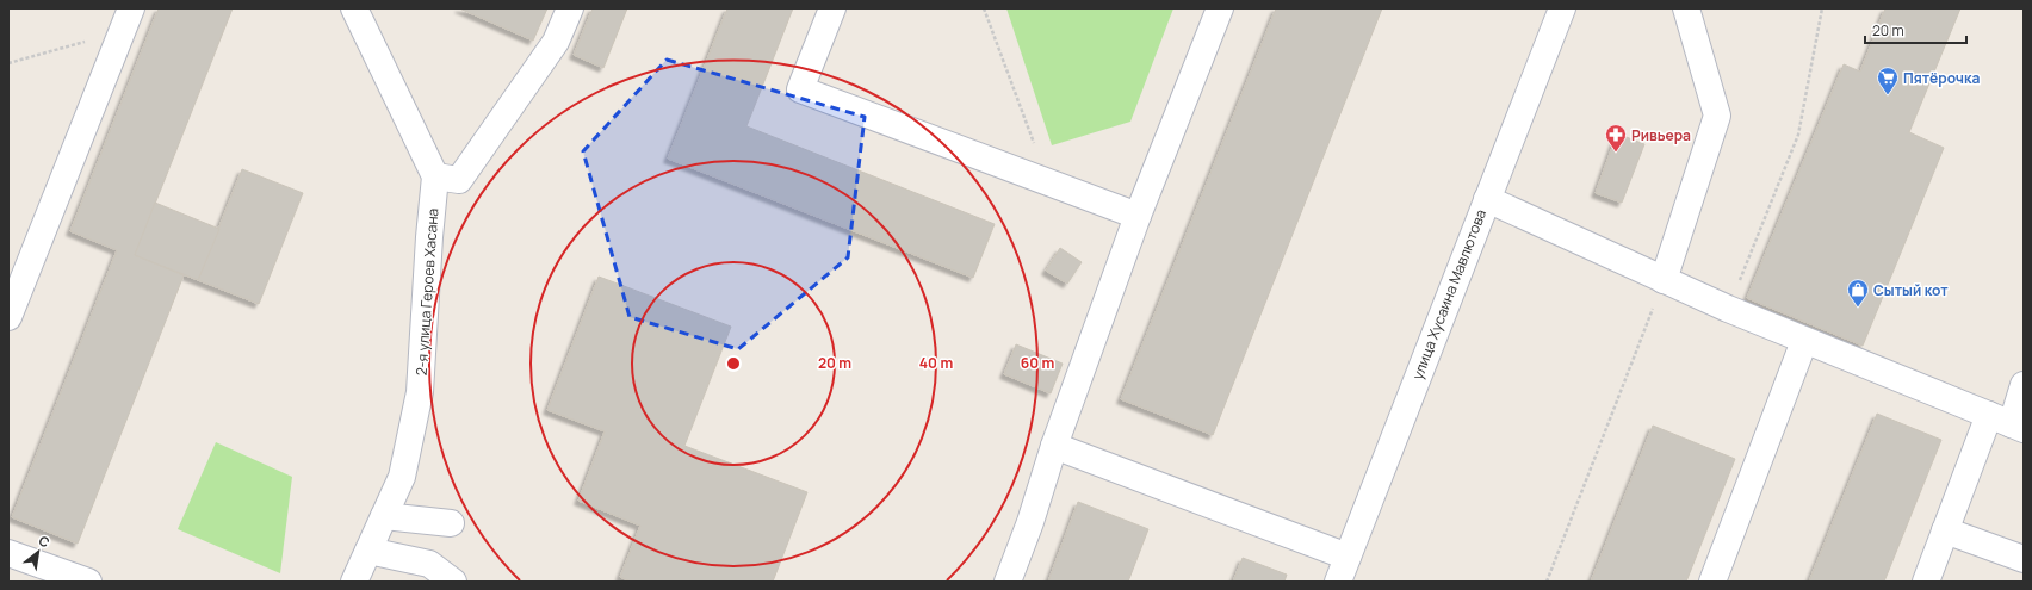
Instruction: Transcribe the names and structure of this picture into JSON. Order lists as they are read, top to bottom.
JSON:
{
  "streets": {
    "street": ["2-я улица Героев Хасана", "улица Хусаина Мавлютова"]
  },
  "places": {
    "supermarket": ["Пятёрочка"],
    "pharmacy": ["Ривьера"],
    "shop": ["Сытый кот"]
  },
  "scale_bar": "20 m",
  "north": "top right",
  "rings": ["20 m", "40 m", "60 m"]
}
